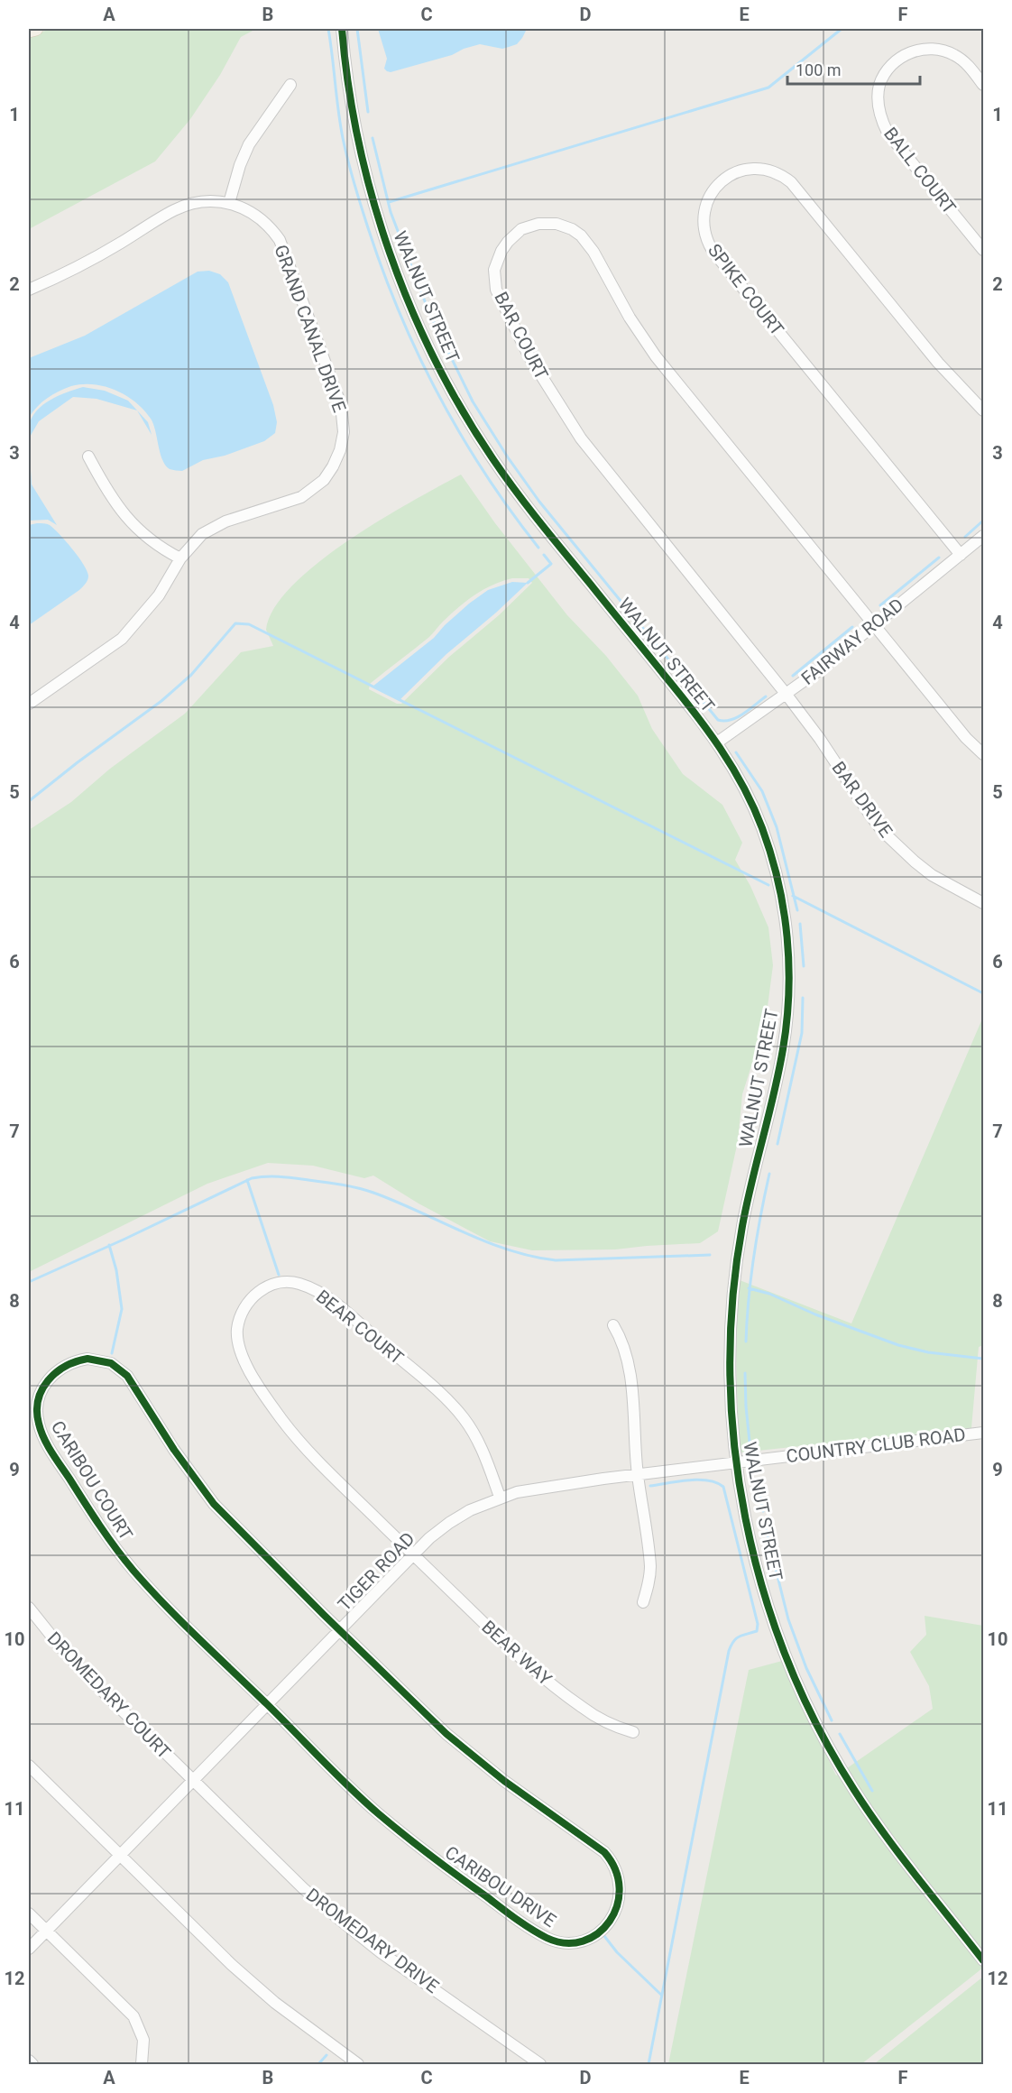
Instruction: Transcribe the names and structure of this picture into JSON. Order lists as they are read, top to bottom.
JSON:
{
  "streets": {
    "street": [
      "BALL COURT",
      "SPIKE COURT",
      "WALNUT STREET",
      "GRAND CANAL DRIVE",
      "BAR COURT",
      "FAIRWAY ROAD",
      "BAR DRIVE",
      "BEAR COURT",
      "COUNTRY CLUB ROAD",
      "CARIBOU COURT",
      "TIGER ROAD",
      "BEAR WAY",
      "DROMEDARY COURT",
      "CARIBOU DRIVE",
      "DROMEDARY DRIVE"
    ]
  },
  "crossings": [
    ["SPIKE COURT", "FAIRWAY ROAD"],
    ["WALNUT STREET", "FAIRWAY ROAD"],
    ["WALNUT STREET", "COUNTRY CLUB ROAD"],
    ["WALNUT STREET", "TIGER ROAD"],
    ["BAR COURT", "FAIRWAY ROAD"],
    ["BAR COURT", "BAR DRIVE"],
    ["FAIRWAY ROAD", "BAR DRIVE"],
    ["BEAR COURT", "TIGER ROAD"],
    ["BEAR COURT", "BEAR WAY"],
    ["COUNTRY CLUB ROAD", "TIGER ROAD"],
    ["CARIBOU COURT", "TIGER ROAD"],
    ["CARIBOU COURT", "CARIBOU DRIVE"],
    ["TIGER ROAD", "BEAR WAY"],
    ["TIGER ROAD", "DROMEDARY COURT"],
    ["TIGER ROAD", "CARIBOU DRIVE"],
    ["TIGER ROAD", "DROMEDARY DRIVE"],
    ["DROMEDARY COURT", "DROMEDARY DRIVE"]
  ],
  "scale_bar": "100 m",
  "grid": {
    "columns": [
      "A",
      "B",
      "C",
      "D",
      "E",
      "F"
    ],
    "rows": [
      "1",
      "2",
      "3",
      "4",
      "5",
      "6",
      "7",
      "8",
      "9",
      "10",
      "11",
      "12"
    ]
  }
}
